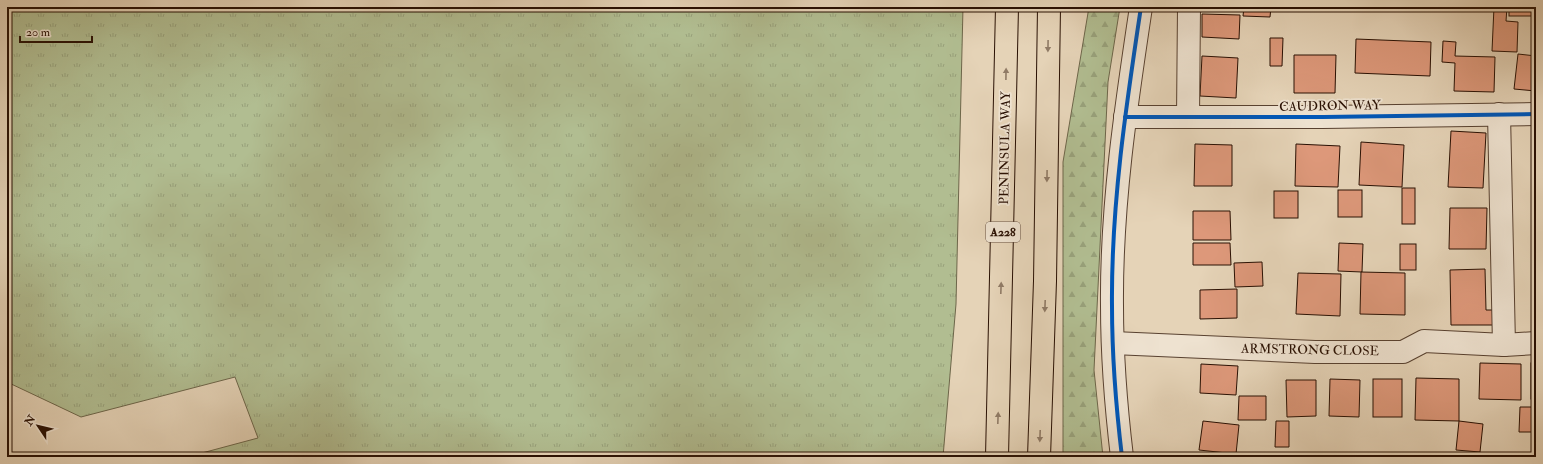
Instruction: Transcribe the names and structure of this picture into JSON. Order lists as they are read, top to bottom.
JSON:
{
  "streets": {
    "main road": ["PENINSULA WAY", "A228"],
    "street": ["CAUDRON WAY", "ARMSTRONG CLOSE"]
  },
  "scale_bar": "20 m",
  "north": "top left"
}
